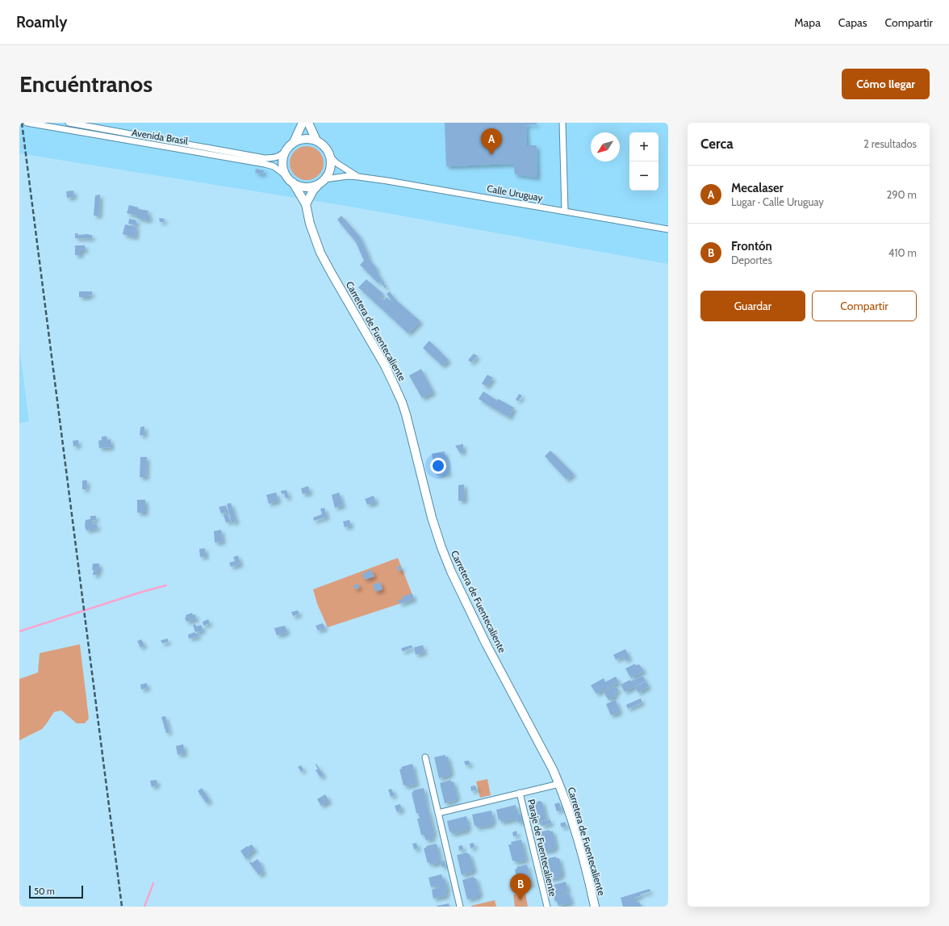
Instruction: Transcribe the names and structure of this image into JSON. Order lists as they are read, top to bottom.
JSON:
{
  "streets": {
    "main road": ["Carretera de Fuentecaliente"],
    "street": ["Avenida Brasil", "Calle Uruguay", "Paraje de Fuentecaliente"]
  },
  "crossings": [
    ["Avenida Brasil", "Calle Uruguay"],
    ["Avenida Brasil", "Carretera de Fuentecaliente"],
    ["Calle Uruguay", "Carretera de Fuentecaliente"],
    ["Carretera de Fuentecaliente", "Paraje de Fuentecaliente"]
  ],
  "scale_bar": "50 m",
  "north": "bottom left",
  "page": {
    "header": "Roamly",
    "nav": ["Mapa", "Capas", "Compartir"],
    "buttons": [
      "Cómo llegar",
      ["Guardar", "Compartir"]
    ],
    "title": "Encuéntranos",
    "heading": ["Cerca", "2 resultados"],
    "pins": ["A", "B"],
    "map_buttons": ["+", "−"],
    "list": [
      {
        "mark": "A",
        "name": "Mecalaser",
        "note": "Lugar · Calle Uruguay",
        "value": "290 m"
      },
      {
        "mark": "B",
        "name": "Frontón",
        "note": "Deportes",
        "value": "410 m"
      }
    ],
    "scale": "50 m"
  }
}
